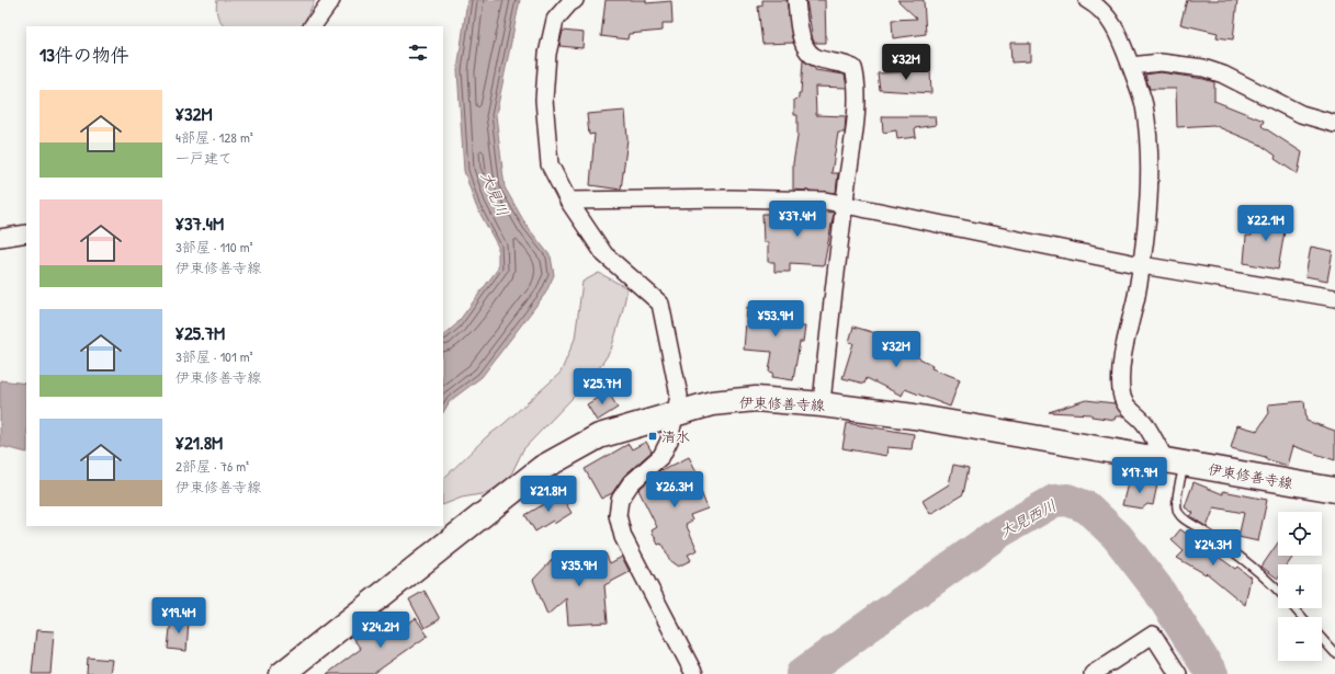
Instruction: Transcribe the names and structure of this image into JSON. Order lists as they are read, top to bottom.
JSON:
{
  "streets": {
    "main road": ["伊東修善寺線"]
  },
  "water": ["大見川", "大見西川"],
  "places": {
    "transit": ["清水"]
  },
  "page": {
    "heading": "13件の物件",
    "price": [
      "¥32M",
      "¥37.4M",
      "¥22.1M",
      "¥53.9M",
      "¥32M",
      "¥25.7M",
      "¥17.9M",
      "¥26.3M",
      "¥21.8M",
      "¥24.3M",
      "¥35.9M",
      "¥19.4M",
      "¥24.2M"
    ],
    "list": [
      {
        "name": "¥32M",
        "note": "4部屋 · 128 m² · 一戸建て"
      },
      {
        "name": "¥37.4M",
        "note": "3部屋 · 110 m² · 伊東修善寺線"
      },
      {
        "name": "¥25.7M",
        "note": "3部屋 · 101 m² · 伊東修善寺線"
      },
      {
        "name": "¥21.8M",
        "note": "2部屋 · 76 m² · 伊東修善寺線"
      }
    ],
    "map_buttons": ["+", "−"]
  }
}
